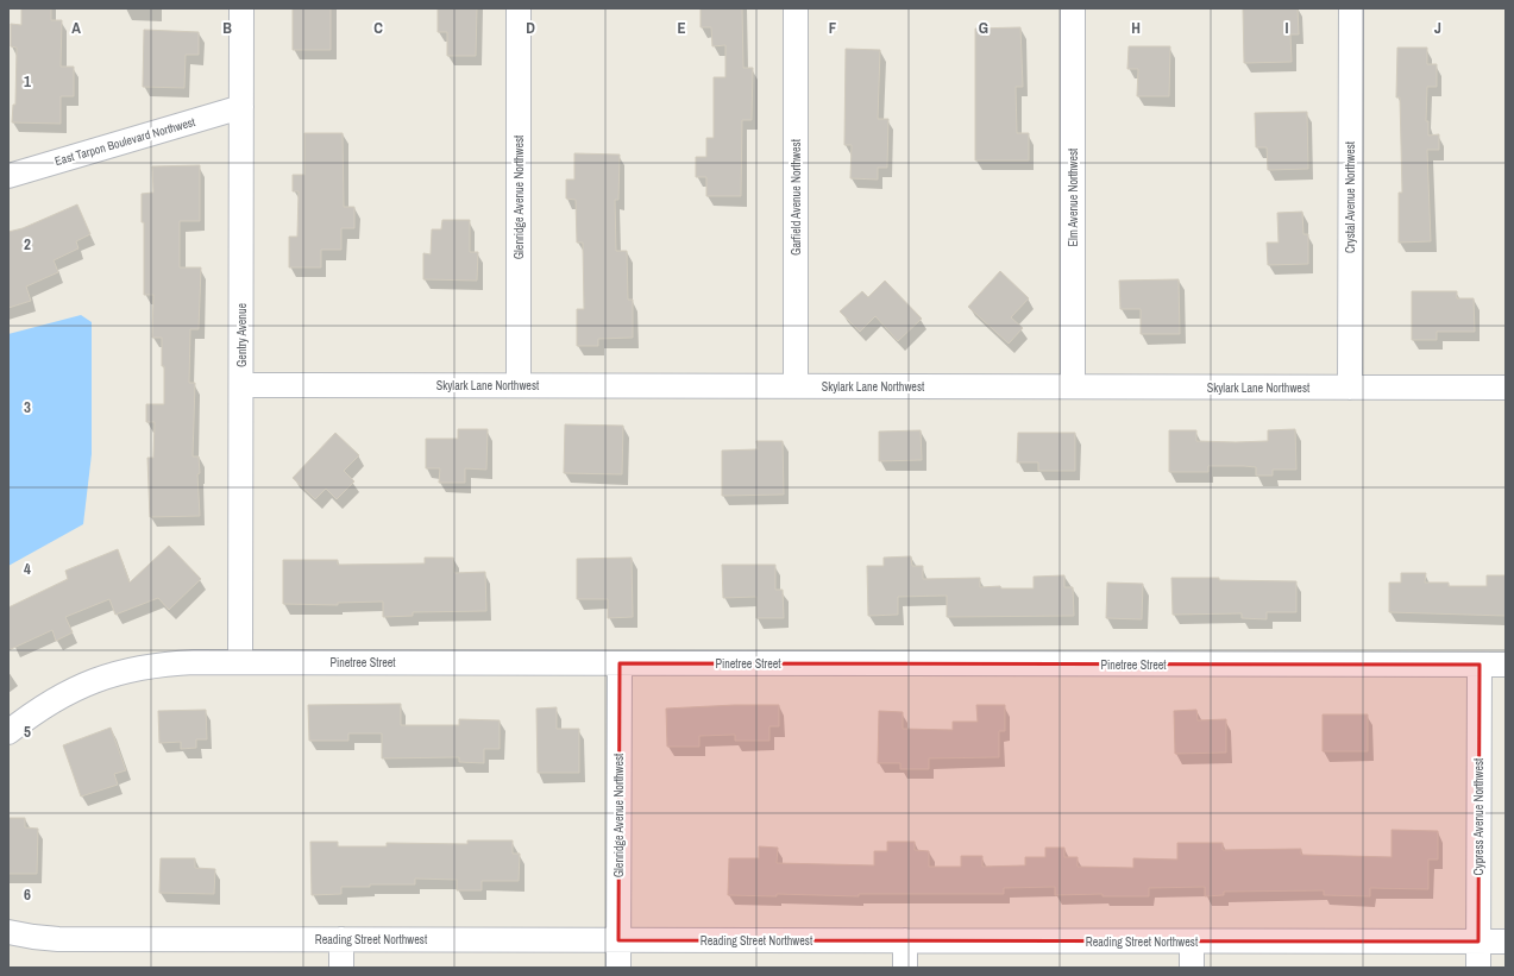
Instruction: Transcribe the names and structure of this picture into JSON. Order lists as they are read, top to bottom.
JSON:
{
  "streets": {
    "street": [
      "East Tarpon Boulevard Northwest",
      "Glenridge Avenue Northwest",
      "Garfield Avenue Northwest",
      "Elm Avenue Northwest",
      "Crystal Avenue Northwest",
      "Gentry Avenue",
      "Skylark Lane Northwest",
      "Pinetree Street",
      "Cypress Avenue Northwest",
      "Reading Street Northwest"
    ]
  },
  "crossings": [
    ["East Tarpon Boulevard Northwest", "Gentry Avenue"],
    ["Glenridge Avenue Northwest", "Skylark Lane Northwest"],
    ["Glenridge Avenue Northwest", "Pinetree Street"],
    ["Glenridge Avenue Northwest", "Reading Street Northwest"],
    ["Garfield Avenue Northwest", "Skylark Lane Northwest"],
    ["Elm Avenue Northwest", "Skylark Lane Northwest"],
    ["Crystal Avenue Northwest", "Skylark Lane Northwest"],
    ["Gentry Avenue", "Skylark Lane Northwest"],
    ["Gentry Avenue", "Pinetree Street"],
    ["Pinetree Street", "Cypress Avenue Northwest"],
    ["Cypress Avenue Northwest", "Reading Street Northwest"]
  ],
  "grid": {
    "columns": [
      "A",
      "B",
      "C",
      "D",
      "E",
      "F",
      "G",
      "H",
      "I",
      "J"
    ],
    "rows": [
      "1",
      "2",
      "3",
      "4",
      "5",
      "6"
    ]
  }
}
